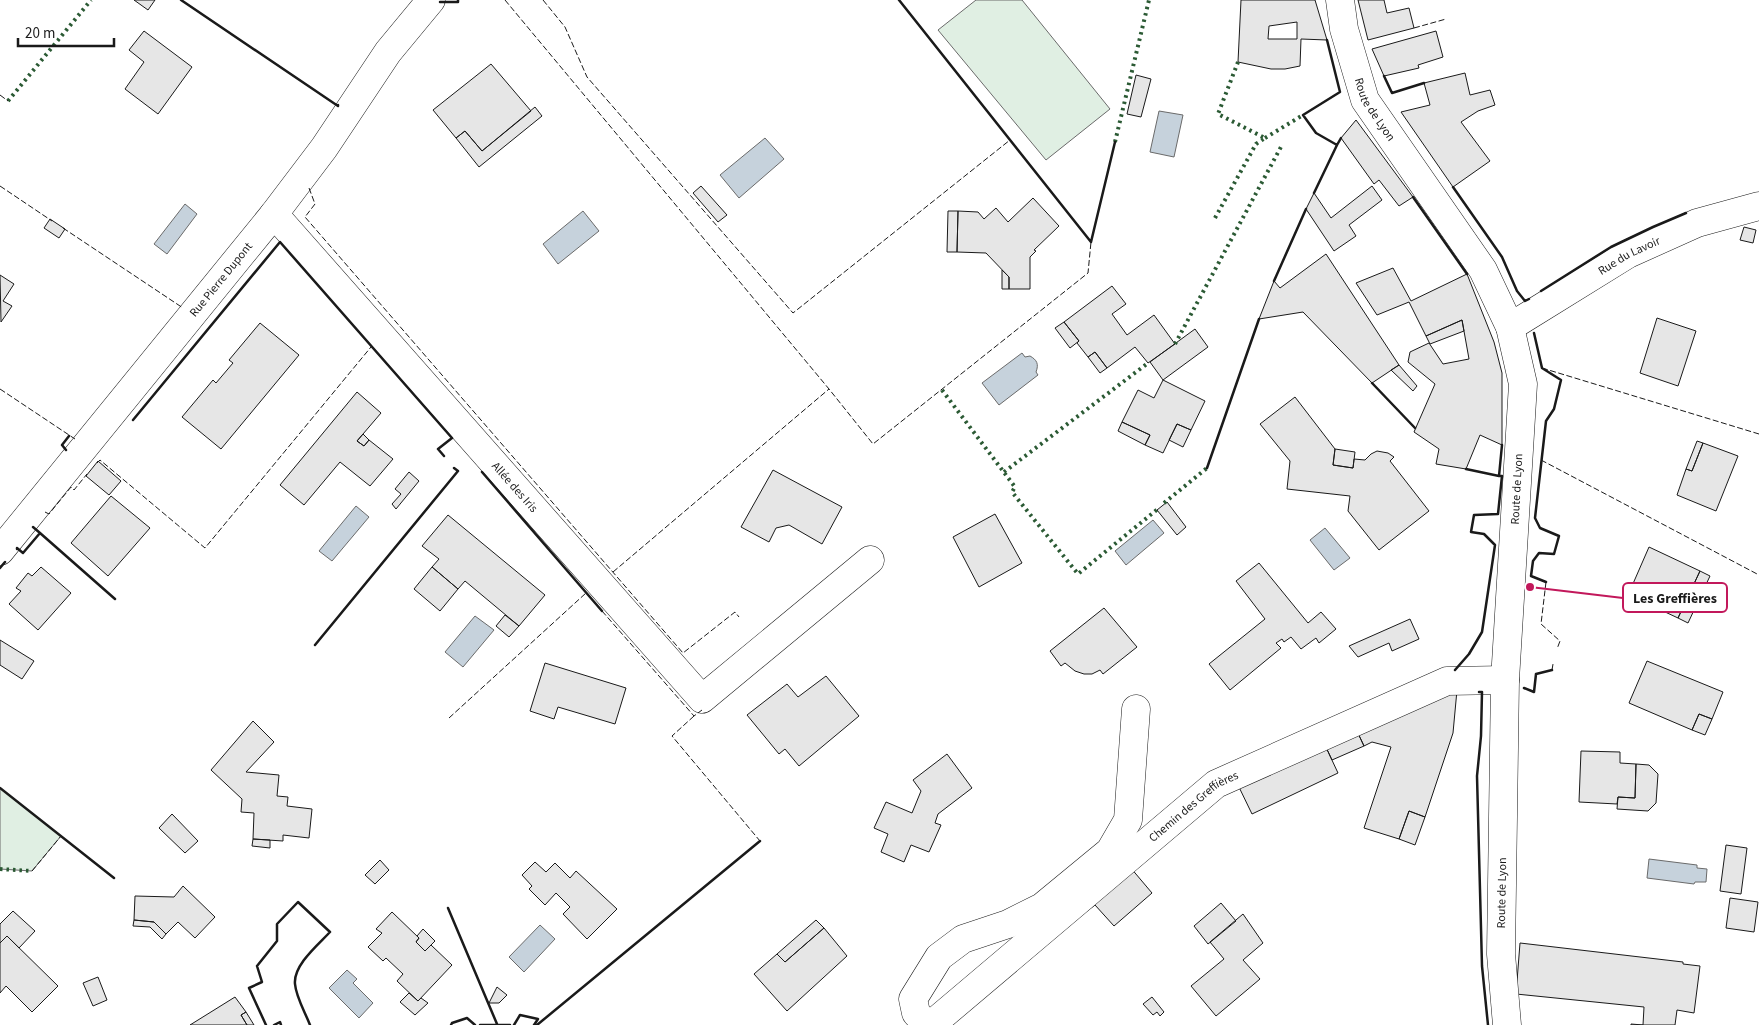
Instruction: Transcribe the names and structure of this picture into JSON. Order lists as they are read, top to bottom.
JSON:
{
  "streets": {
    "street": [
      "Route de Lyon",
      "Rue du Lavoir",
      "Rue Pierre Dupont",
      "Allée des Iris",
      "Chemin des Greffières"
    ]
  },
  "crossings": [
    ["Route de Lyon", "Rue du Lavoir"],
    ["Route de Lyon", "Chemin des Greffières"],
    ["Rue Pierre Dupont", "Allée des Iris"]
  ],
  "places": ["Les Greffières"],
  "scale_bar": "20 m"
}
